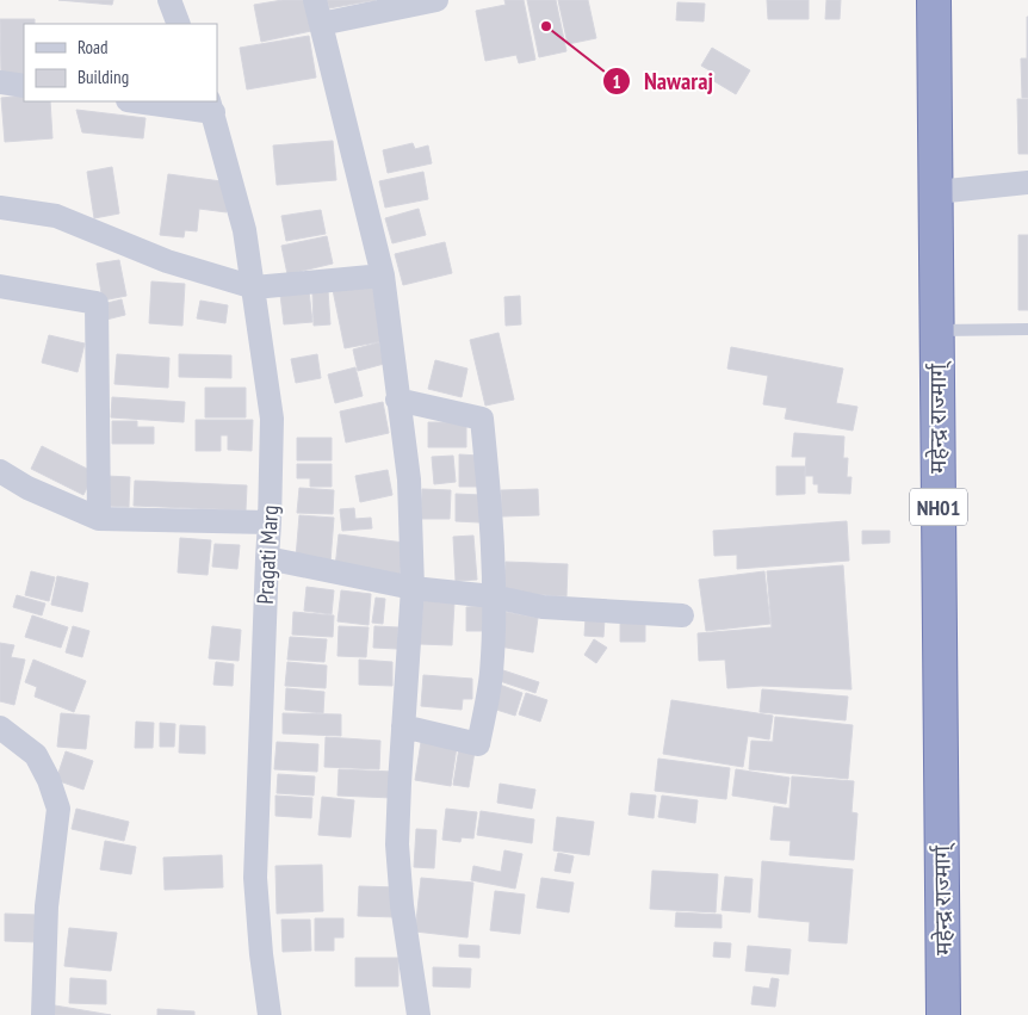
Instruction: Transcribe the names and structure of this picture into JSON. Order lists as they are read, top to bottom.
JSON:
{
  "streets": {
    "highway": ["महेन्द्र राज्मार्ग्", "NH01"],
    "street": ["Pragati Marg"]
  },
  "places": ["Nawaraj"],
  "legend": ["Road", "Building"]
}
